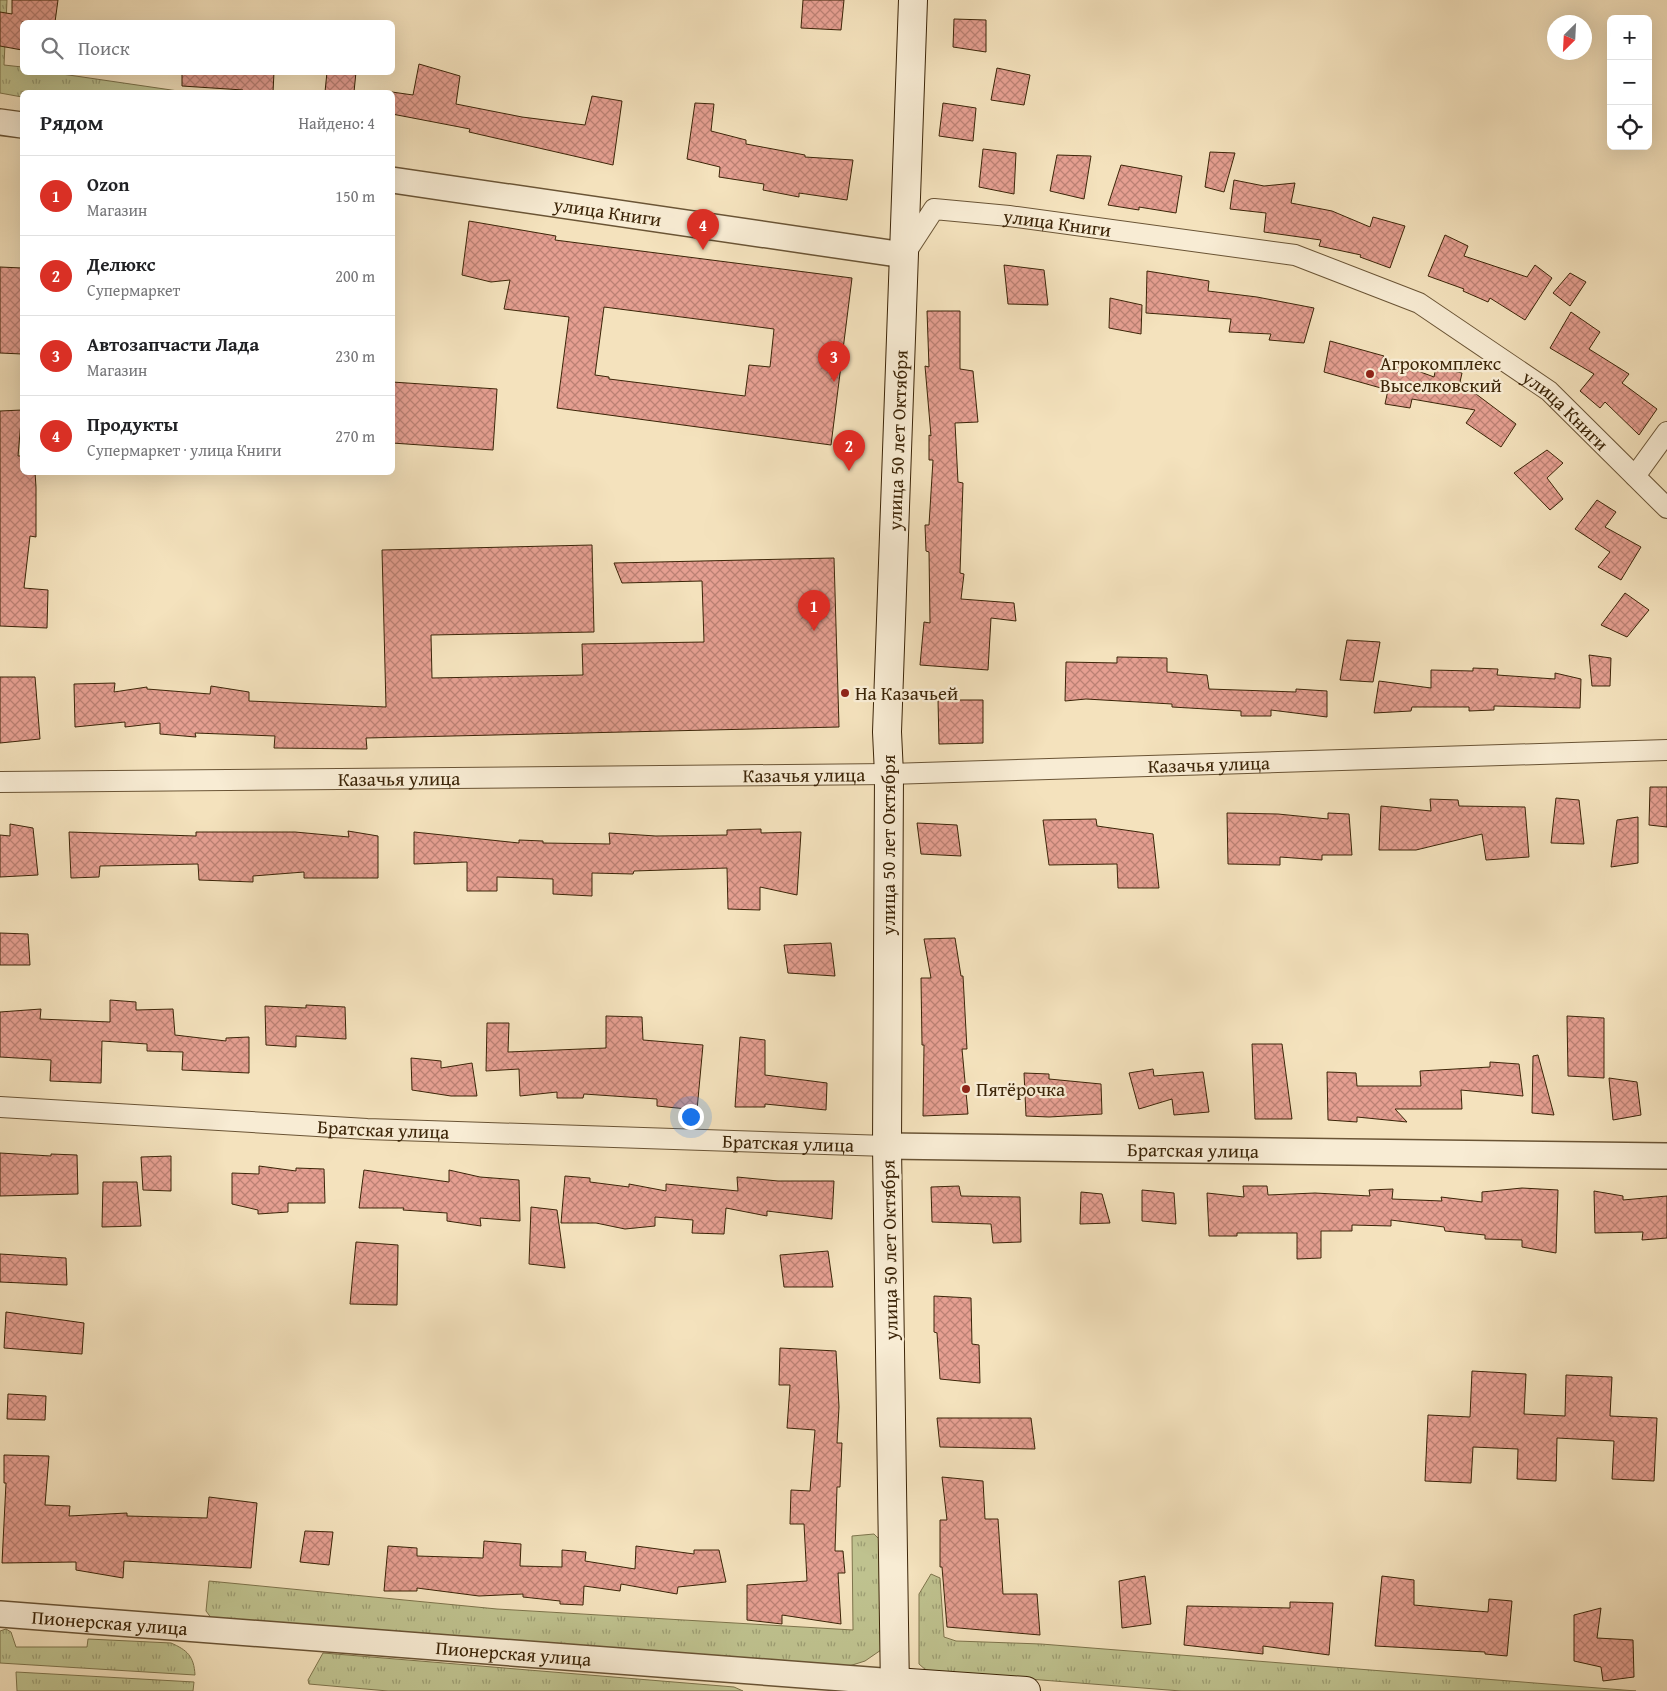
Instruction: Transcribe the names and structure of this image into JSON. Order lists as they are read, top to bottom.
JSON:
{
  "streets": {
    "main road": ["улица 50 лет Октября", "Пионерская улица"],
    "street": ["улица Книги", "Казачья улица", "Братская улица"]
  },
  "crossings": [
    ["улица Книги", "улица 50 лет Октября"],
    ["улица 50 лет Октября", "Казачья улица"],
    ["улица 50 лет Октября", "Братская улица"],
    ["улица 50 лет Октября", "Пионерская улица"]
  ],
  "places": ["Агрокомплекс Выселковский", "На Казачьей", "Пятёрочка"],
  "north": "bottom left",
  "page": {
    "map_buttons": ["+", "−"],
    "search": "Поиск",
    "heading": ["Рядом", "Найдено: 4"],
    "list": [
      {
        "mark": "1",
        "name": "Ozon",
        "note": "Магазин",
        "value": "150 m"
      },
      {
        "mark": "2",
        "name": "Делюкс",
        "note": "Супермаркет",
        "value": "200 m"
      },
      {
        "mark": "3",
        "name": "Автозапчасти Лада",
        "note": "Магазин",
        "value": "230 m"
      },
      {
        "mark": "4",
        "name": "Продукты",
        "note": "Супермаркет · улица Книги",
        "value": "270 m"
      }
    ],
    "pins": [
      "4",
      "3",
      "2",
      "1"
    ]
  }
}
